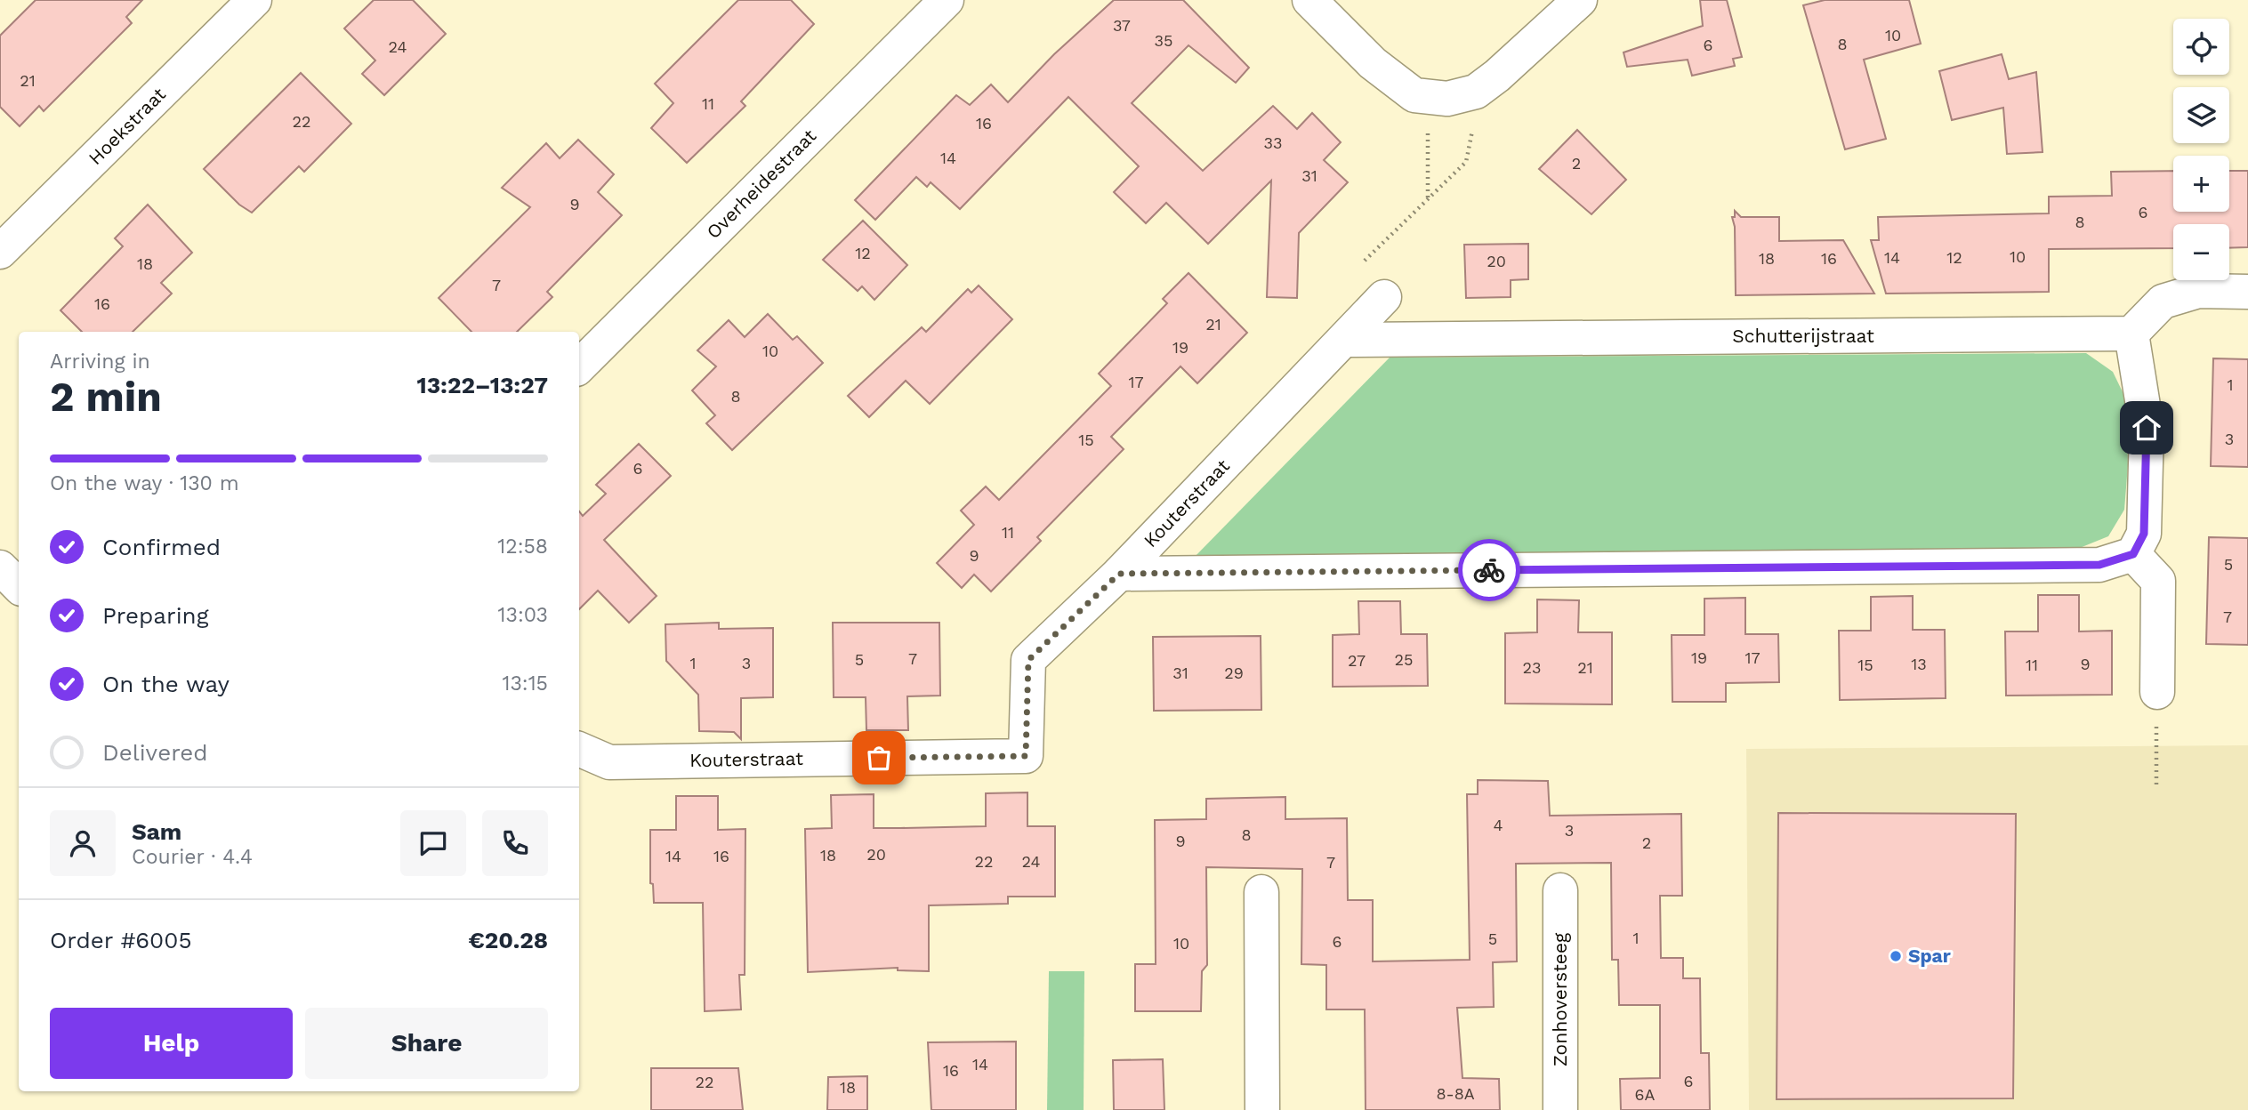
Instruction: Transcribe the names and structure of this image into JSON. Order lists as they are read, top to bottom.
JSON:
{
  "streets": {
    "street": [
      "Hoekstraat",
      "Overheidestraat",
      "Schutterijstraat",
      "Kouterstraat",
      "Zonhoversteeg"
    ]
  },
  "crossings": [
    ["Schutterijstraat", "Kouterstraat"]
  ],
  "places": ["Spar"],
  "house_numbers": [
    "37",
    "10",
    "35",
    "8",
    "6",
    "24",
    "21",
    "11",
    "22",
    "16",
    "33",
    "14",
    "2",
    "31",
    "9",
    "6",
    "8",
    "12",
    "10",
    "14",
    "12",
    "18",
    "16",
    "20",
    "18",
    "7",
    "16",
    "21",
    "19",
    "10",
    "17",
    "1",
    "8",
    "3",
    "15",
    "6",
    "11",
    "9",
    "5",
    "7",
    "19",
    "17",
    "7",
    "5",
    "25",
    "27",
    "1",
    "3",
    "13",
    "9",
    "15",
    "11",
    "23",
    "21",
    "31",
    "29",
    "4",
    "3",
    "8",
    "9",
    "2",
    "20",
    "18",
    "14",
    "16",
    "22",
    "24",
    "7",
    "1",
    "5",
    "6",
    "10",
    "14",
    "16",
    "6",
    "22",
    "18",
    "8-8A",
    "6A"
  ],
  "page": {
    "map_buttons": ["+", "−"],
    "heading": ["2 min", "Arriving in", "13:22–13:27"],
    "panel": [
      "Sam",
      "Courier · 4.4",
      "Order #6005",
      "€20.28"
    ],
    "bar": "On the way · 130 m",
    "list": [
      ["Confirmed", "12:58"],
      ["Preparing", "13:03"],
      ["On the way", "13:15"],
      "Delivered"
    ],
    "buttons": ["Help", "Share"]
  }
}
